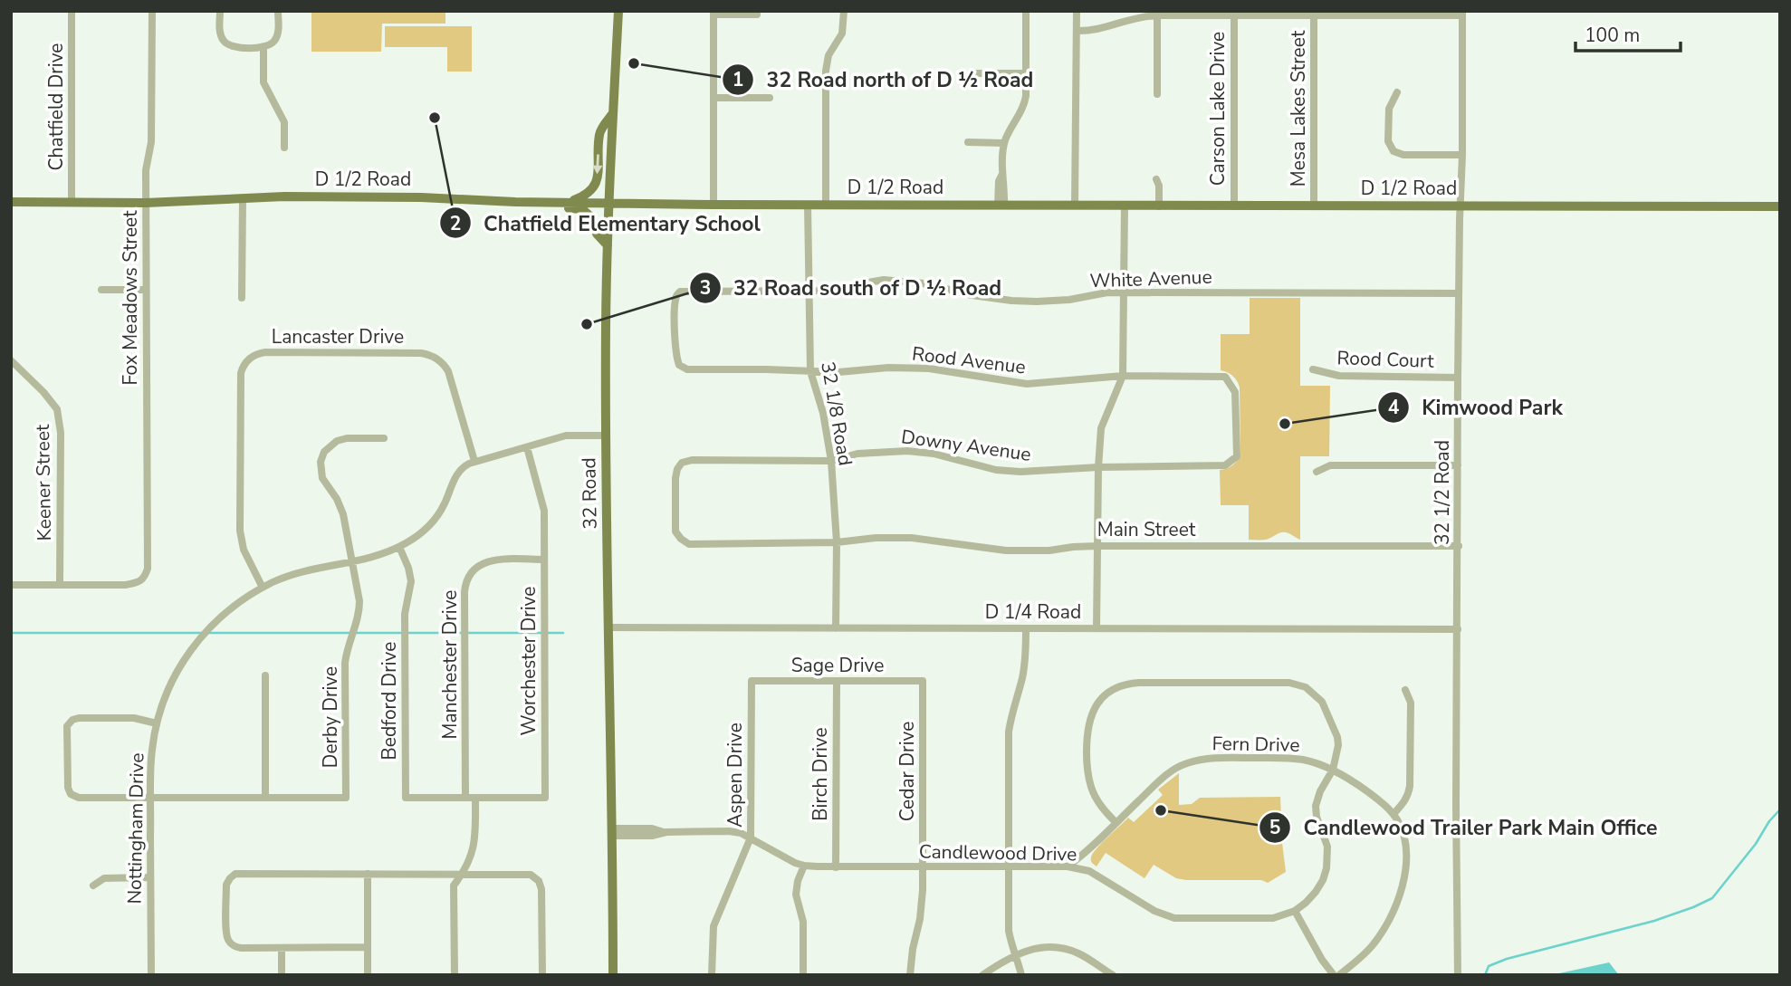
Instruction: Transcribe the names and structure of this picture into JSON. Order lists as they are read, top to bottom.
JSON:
{
  "streets": {
    "main road": ["D 1/2 Road", "32 Road"],
    "street": [
      "Chatfield Drive",
      "Carson Lake Drive",
      "Mesa Lakes Street",
      "White Avenue",
      "Fox Meadows Street",
      "Lancaster Drive",
      "Rood Court",
      "Rood Avenue",
      "32 1/8 Road",
      "Downy Avenue",
      "Keener Street",
      "32 1/2 Road",
      "Main Street",
      "D 1/4 Road",
      "Worchester Drive",
      "Manchester Drive",
      "Sage Drive",
      "Bedford Drive",
      "Derby Drive",
      "Fern Drive",
      "Cedar Drive",
      "Birch Drive",
      "Aspen Drive",
      "Nottingham Drive",
      "Candlewood Drive"
    ]
  },
  "crossings": [
    ["Chatfield Drive", "D 1/2 Road"],
    ["Carson Lake Drive", "D 1/2 Road"],
    ["Mesa Lakes Street", "D 1/2 Road"],
    ["D 1/2 Road", "Fox Meadows Street"],
    ["D 1/2 Road", "32 1/8 Road"],
    ["D 1/2 Road", "32 1/2 Road"],
    ["D 1/2 Road", "32 Road"],
    ["White Avenue", "Rood Avenue"],
    ["White Avenue", "32 1/8 Road"],
    ["White Avenue", "32 1/2 Road"],
    ["Fox Meadows Street", "Keener Street"],
    ["Lancaster Drive", "Nottingham Drive"],
    ["Rood Court", "32 1/2 Road"],
    ["Rood Avenue", "32 1/8 Road"],
    ["Rood Avenue", "Downy Avenue"],
    ["32 1/8 Road", "Downy Avenue"],
    ["32 1/8 Road", "Main Street"],
    ["32 1/8 Road", "D 1/4 Road"],
    ["Downy Avenue", "Main Street"],
    ["32 1/2 Road", "Main Street"],
    ["32 1/2 Road", "D 1/4 Road"],
    ["32 Road", "D 1/4 Road"],
    ["32 Road", "Candlewood Drive"],
    ["Worchester Drive", "Manchester Drive"],
    ["Worchester Drive", "Bedford Drive"],
    ["Manchester Drive", "Bedford Drive"],
    ["Sage Drive", "Cedar Drive"],
    ["Sage Drive", "Birch Drive"],
    ["Sage Drive", "Aspen Drive"],
    ["Bedford Drive", "Nottingham Drive"],
    ["Derby Drive", "Nottingham Drive"],
    ["Fern Drive", "Candlewood Drive"],
    ["Cedar Drive", "Candlewood Drive"],
    ["Birch Drive", "Candlewood Drive"],
    ["Aspen Drive", "Candlewood Drive"]
  ],
  "places": [
    "32 Road north of D ½ Road",
    "Chatfield Elementary School",
    "32 Road south of D ½ Road",
    "Kimwood Park",
    "Candlewood Trailer Park Main Office"
  ],
  "scale_bar": "100 m"
}
